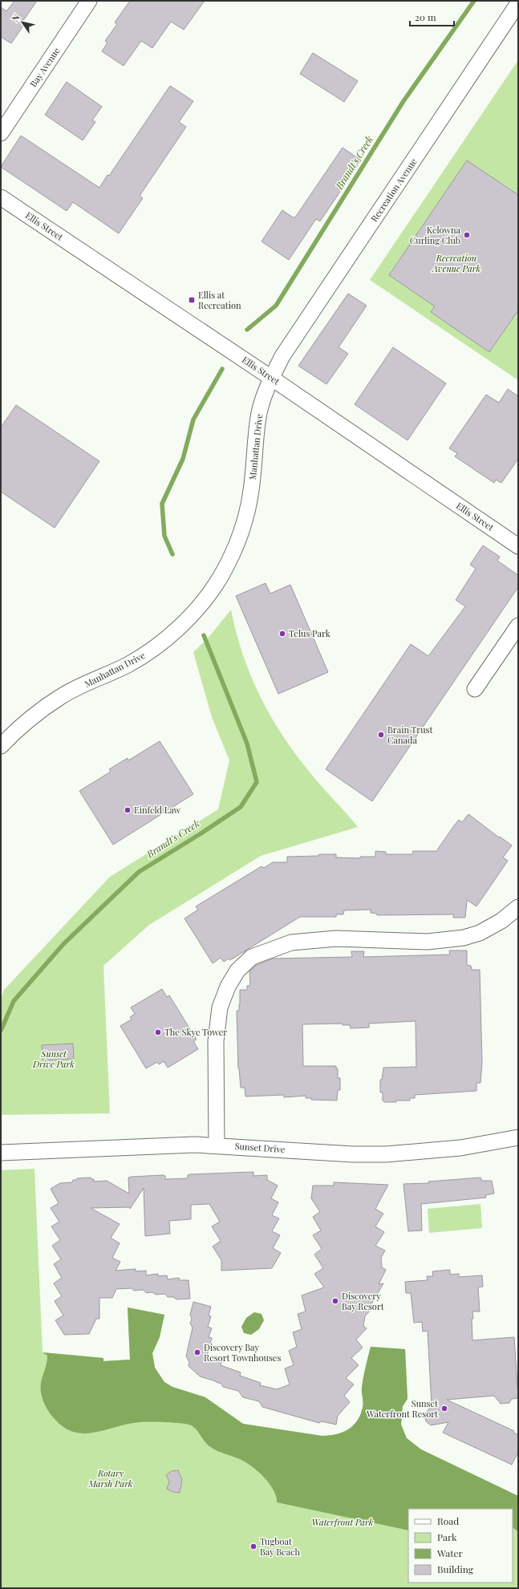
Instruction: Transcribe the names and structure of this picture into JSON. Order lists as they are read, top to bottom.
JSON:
{
  "streets": {
    "street": [
      "Bay Avenue",
      "Recreation Avenue",
      "Ellis Street",
      "Manhattan Drive",
      "Sunset Drive"
    ]
  },
  "crossings": [
    ["Recreation Avenue", "Ellis Street"],
    ["Recreation Avenue", "Manhattan Drive"],
    ["Ellis Street", "Manhattan Drive"]
  ],
  "water": ["Brandt's Creek"],
  "parks": [
    "Recreation Avenue Park",
    "Sunset Drive Park",
    "Rotary Marsh Park",
    "Waterfront Park"
  ],
  "places": {
    "other": [
      "Kelowna Curling Club",
      "Telus Park",
      "Brain Trust Canada",
      "Einfeld Law",
      "The Skye Tower",
      "Discovery Bay Resort",
      "Discovery Bay Resort Townhouses",
      "Sunset Waterfront Resort",
      "Tugboat Bay Beach"
    ],
    "transit": ["Ellis at Recreation"]
  },
  "legend": [
    "Road",
    "Park",
    "Water",
    "Building"
  ],
  "scale_bar": "20 m",
  "north": "top left"
}
